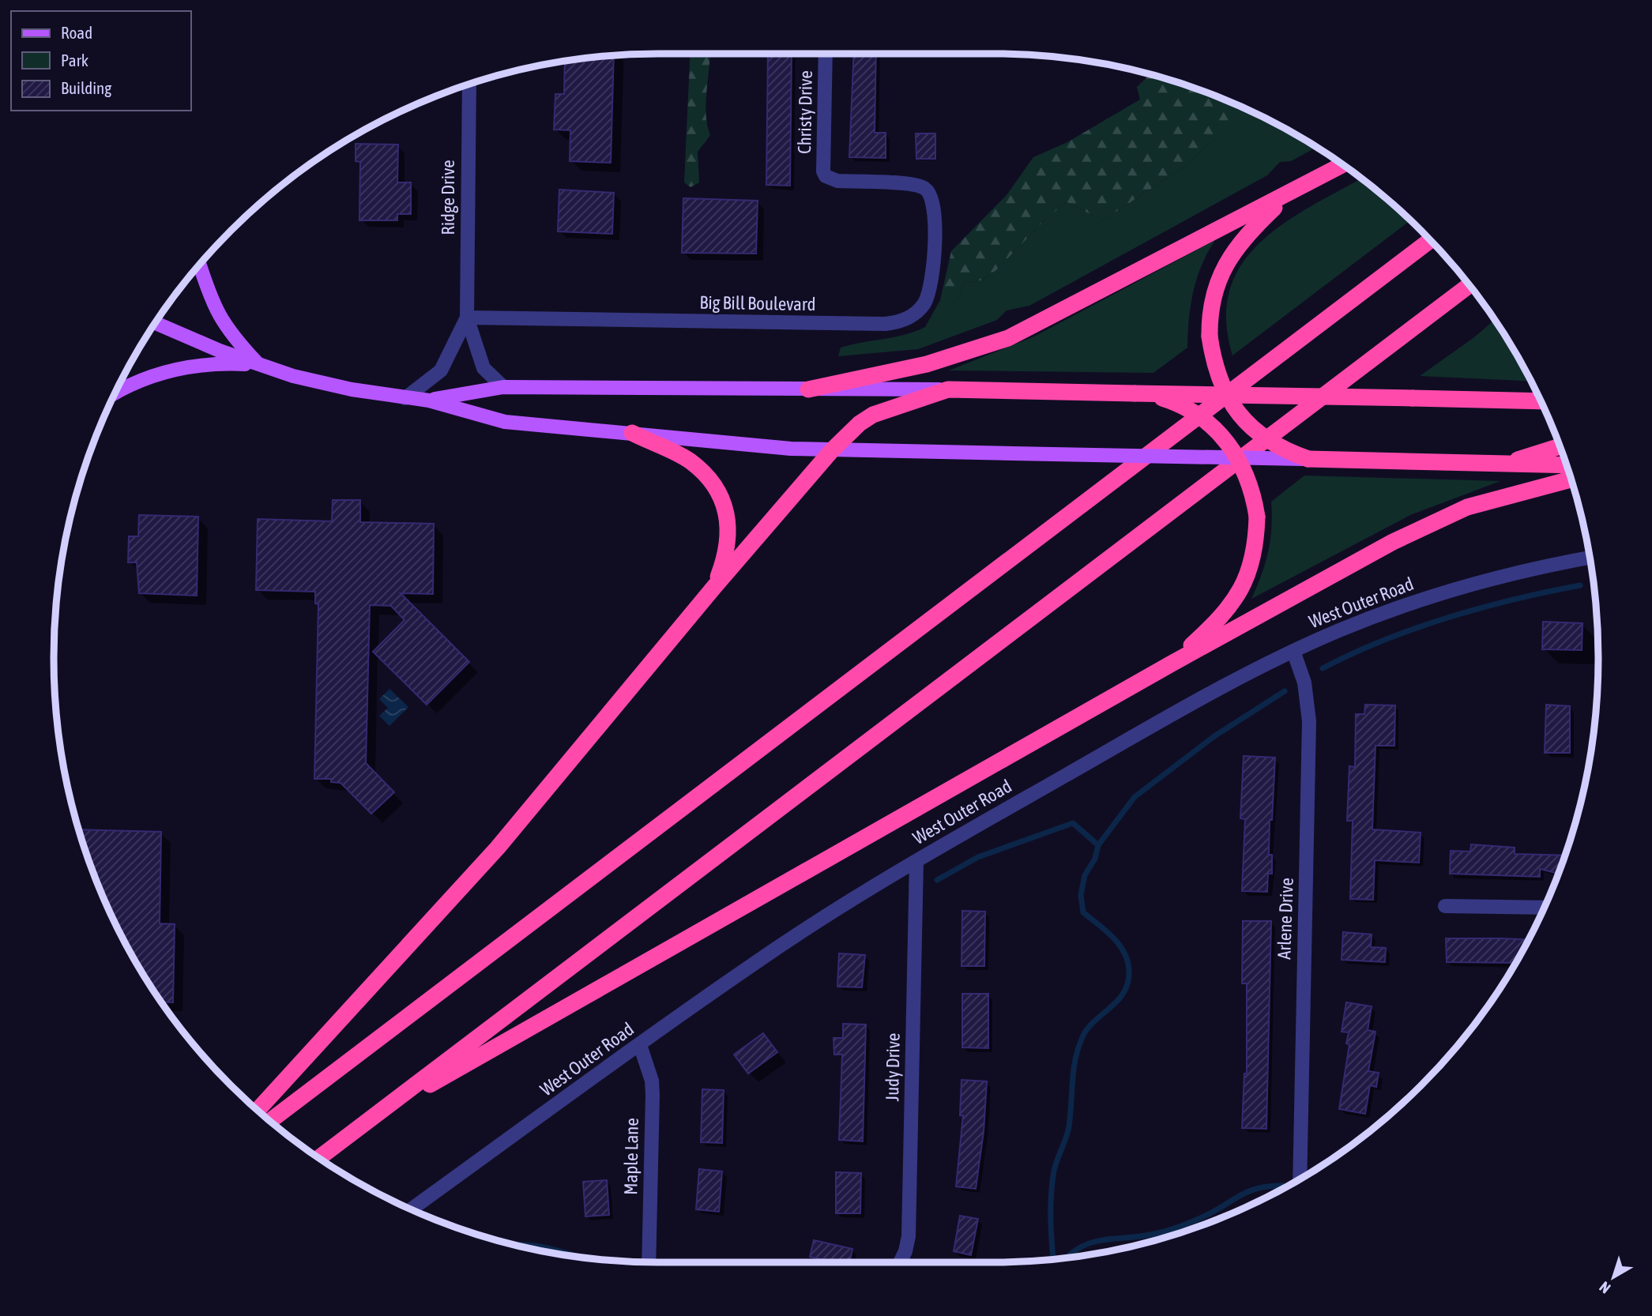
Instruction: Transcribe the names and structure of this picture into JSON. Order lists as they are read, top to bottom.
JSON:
{
  "streets": {
    "street": [
      "Christy Drive",
      "Ridge Drive",
      "Big Bill Boulevard",
      "West Outer Road",
      "Arlene Drive",
      "Judy Drive",
      "Maple Lane"
    ]
  },
  "crossings": [
    ["Christy Drive", "Big Bill Boulevard"],
    ["Ridge Drive", "Big Bill Boulevard"],
    ["West Outer Road", "Arlene Drive"],
    ["West Outer Road", "Judy Drive"],
    ["West Outer Road", "Maple Lane"]
  ],
  "legend": ["Road", "Park", "Building"],
  "north": "bottom left"
}
